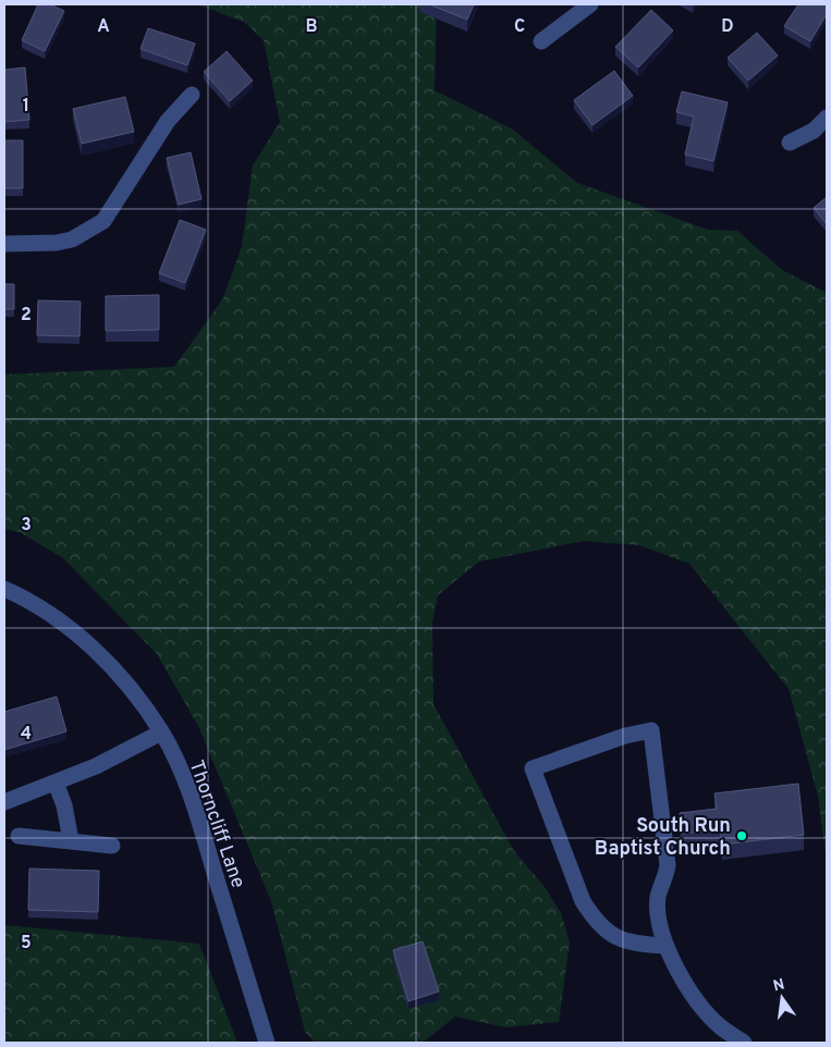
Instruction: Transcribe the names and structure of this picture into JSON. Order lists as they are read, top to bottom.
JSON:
{
  "streets": {
    "street": ["Thorncliff Lane"]
  },
  "places": ["South Run Baptist Church"],
  "north": "top",
  "grid": {
    "columns": [
      "A",
      "B",
      "C",
      "D"
    ],
    "rows": [
      "1",
      "2",
      "3",
      "4",
      "5"
    ]
  }
}
